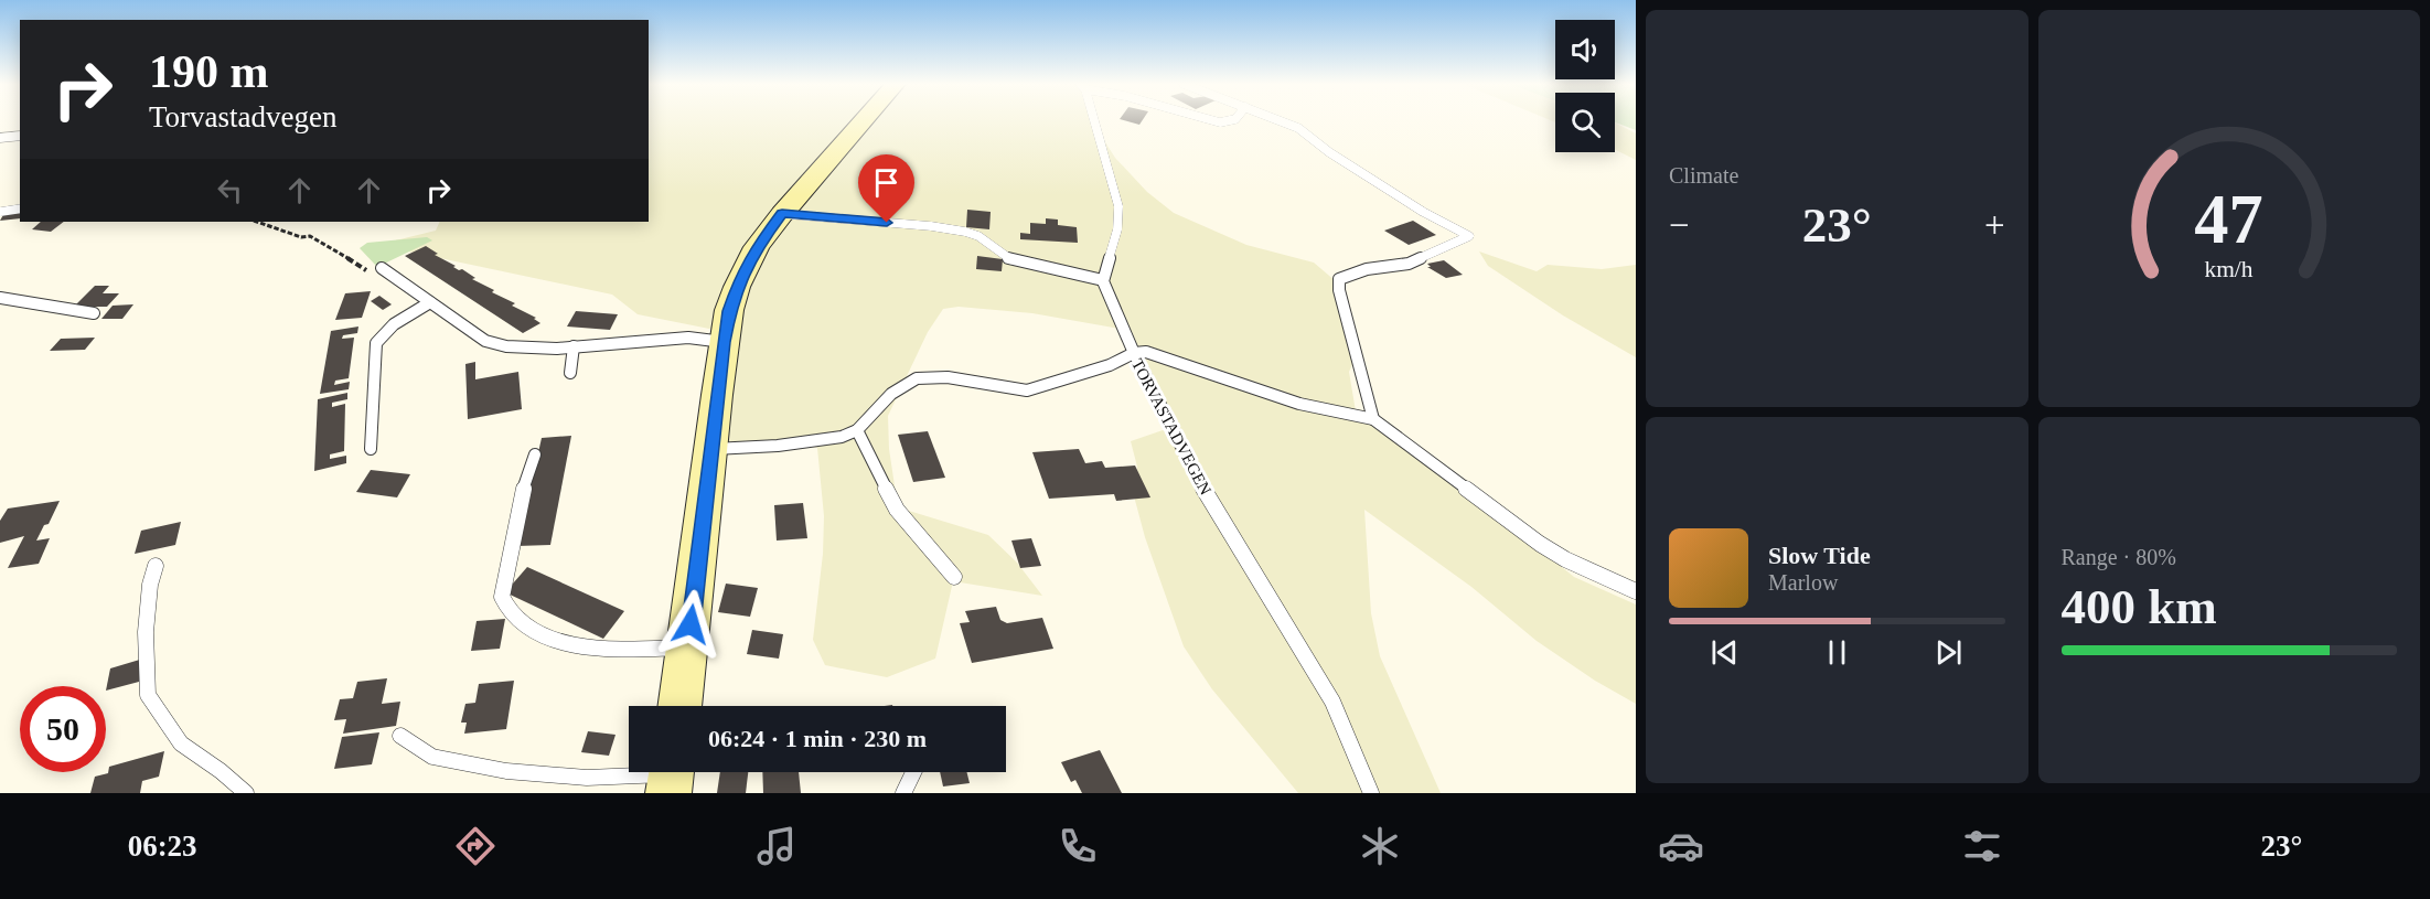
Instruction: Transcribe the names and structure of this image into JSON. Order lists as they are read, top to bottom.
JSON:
{
  "streets": {
    "lane": ["TORVASTADVEGEN"]
  },
  "page": {
    "tile": [
      "Climate",
      ["Range · 80%", "400 km"]
    ],
    "turn": ["190 m", "Torvastadvegen"],
    "heat": ["−", "23°", "+"],
    "song": ["Slow Tide", "Marlow"],
    "limit": "50",
    "trip": "06:24 · 1 min · 230 m",
    "tabs": ["06:23", "23°"],
    "gauge": ["47", "km/h"]
  }
}
